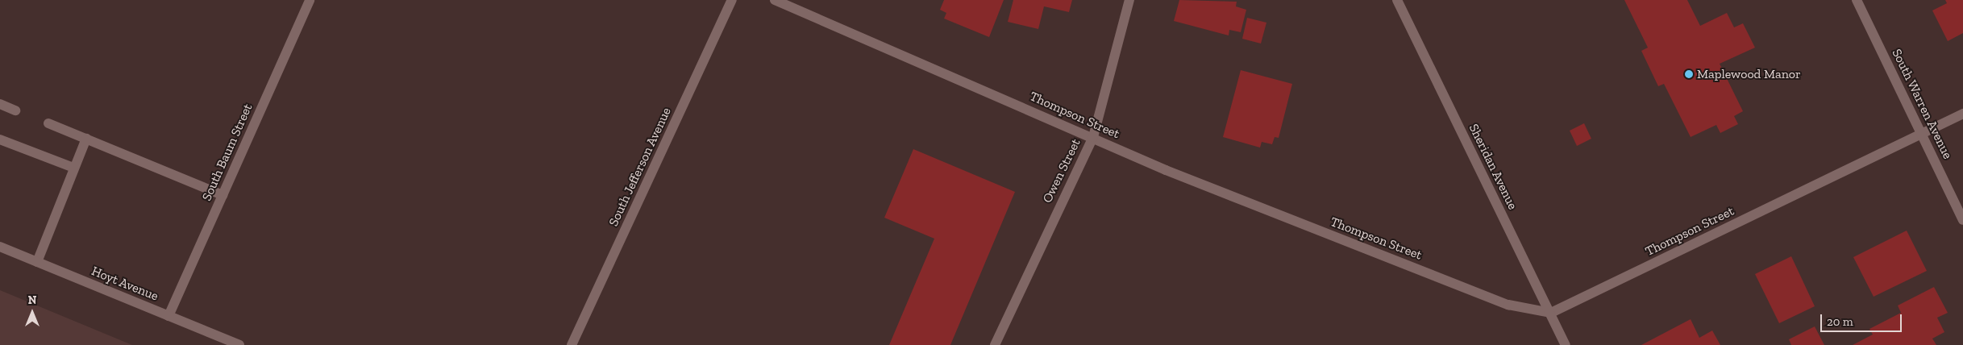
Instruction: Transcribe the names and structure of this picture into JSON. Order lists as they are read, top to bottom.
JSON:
{
  "streets": {
    "street": [
      "South Warren Avenue",
      "Thompson Street",
      "South Baum Street",
      "South Jefferson Avenue",
      "Sheridan Avenue",
      "Owen Street",
      "Hoyt Avenue"
    ]
  },
  "crossings": [
    ["South Warren Avenue", "Thompson Street"],
    ["Thompson Street", "Sheridan Avenue"],
    ["Thompson Street", "Owen Street"],
    ["South Baum Street", "Hoyt Avenue"]
  ],
  "places": ["Maplewood Manor"],
  "scale_bar": "20 m",
  "north": "top"
}
